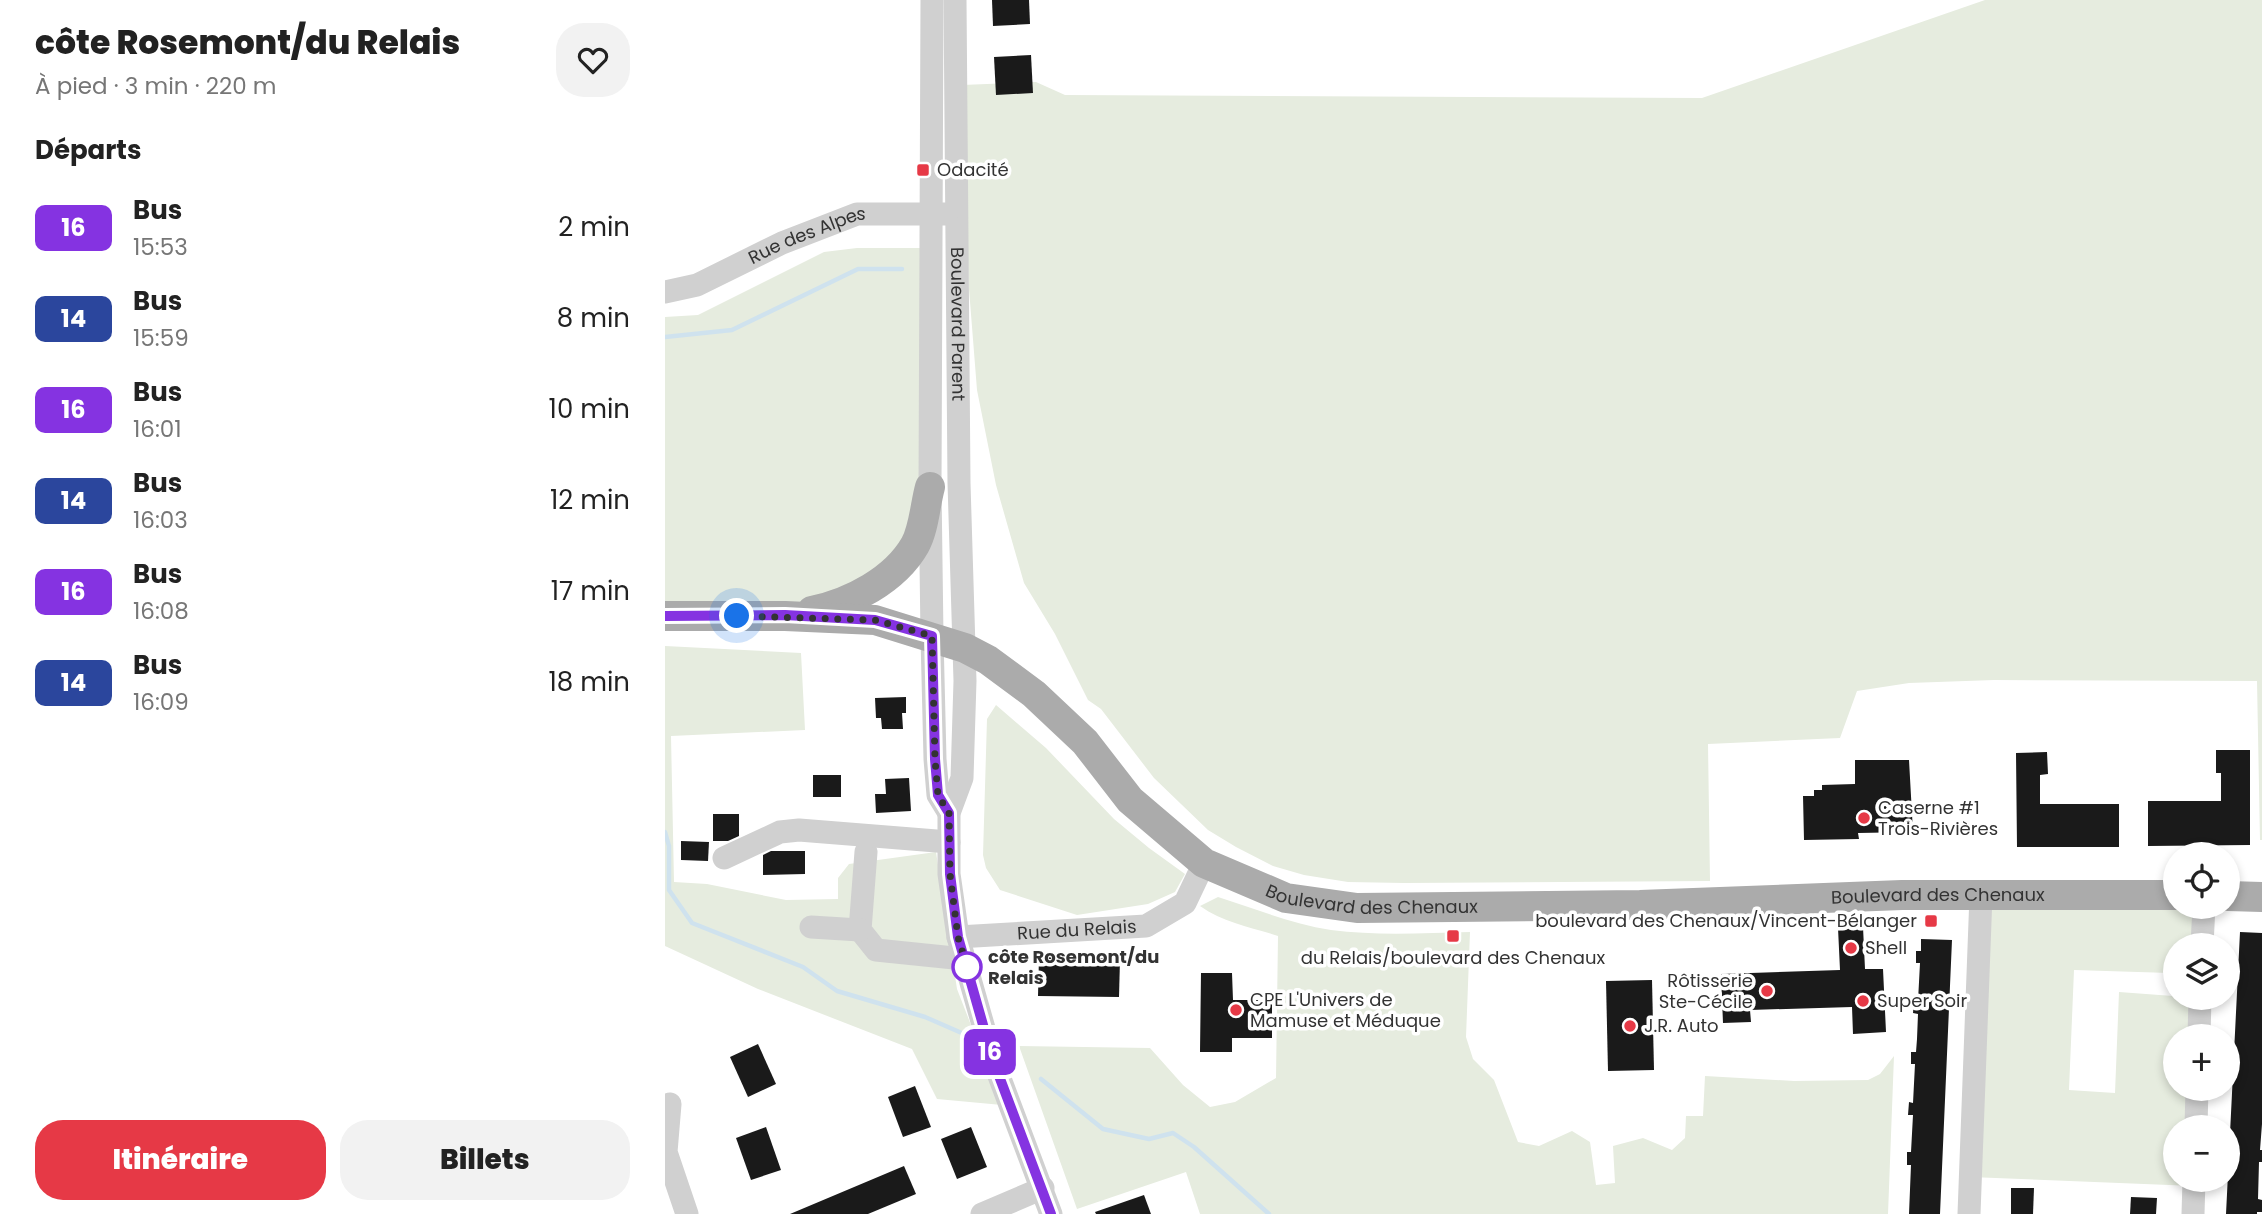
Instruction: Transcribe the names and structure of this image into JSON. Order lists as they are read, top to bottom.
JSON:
{
  "streets": {
    "main road": ["Boulevard des Chenaux"],
    "street": ["Rue des Alpes", "Boulevard Parent", "Rue du Relais"]
  },
  "crossings": [
    ["Rue des Alpes", "Boulevard Parent"],
    ["Boulevard Parent", "Boulevard des Chenaux"],
    ["Boulevard des Chenaux", "Rue du Relais"]
  ],
  "places": {
    "transit": ["Odacité", "boulevard des Chenaux/Vincent-Bélanger", "du Relais/boulevard des Chenaux"],
    "other": [
      "Caserne #1 Trois-Rivières",
      "Shell",
      "côte Rosemont/du Relais",
      "Rôtisserie Ste-Cécile",
      "Super Soir",
      "CPE L'Univers de Mamuse et Méduque",
      "J.R. Auto"
    ]
  },
  "lines": ["bus line 16"],
  "page": {
    "heading": [
      ["côte Rosemont/du Relais", "À pied · 3 min · 220 m"],
      "Départs"
    ],
    "on_map": "16",
    "list": [
      {
        "mark": "16",
        "name": "Bus",
        "note": "15:53",
        "value": "2 min"
      },
      {
        "mark": "14",
        "name": "Bus",
        "note": "15:59",
        "value": "8 min"
      },
      {
        "mark": "16",
        "name": "Bus",
        "note": "16:01",
        "value": "10 min"
      },
      {
        "mark": "14",
        "name": "Bus",
        "note": "16:03",
        "value": "12 min"
      },
      {
        "mark": "16",
        "name": "Bus",
        "note": "16:08",
        "value": "17 min"
      },
      {
        "mark": "14",
        "name": "Bus",
        "note": "16:09",
        "value": "18 min"
      }
    ],
    "map_buttons": ["+", "−"],
    "buttons": ["Itinéraire", "Billets"]
  }
}
